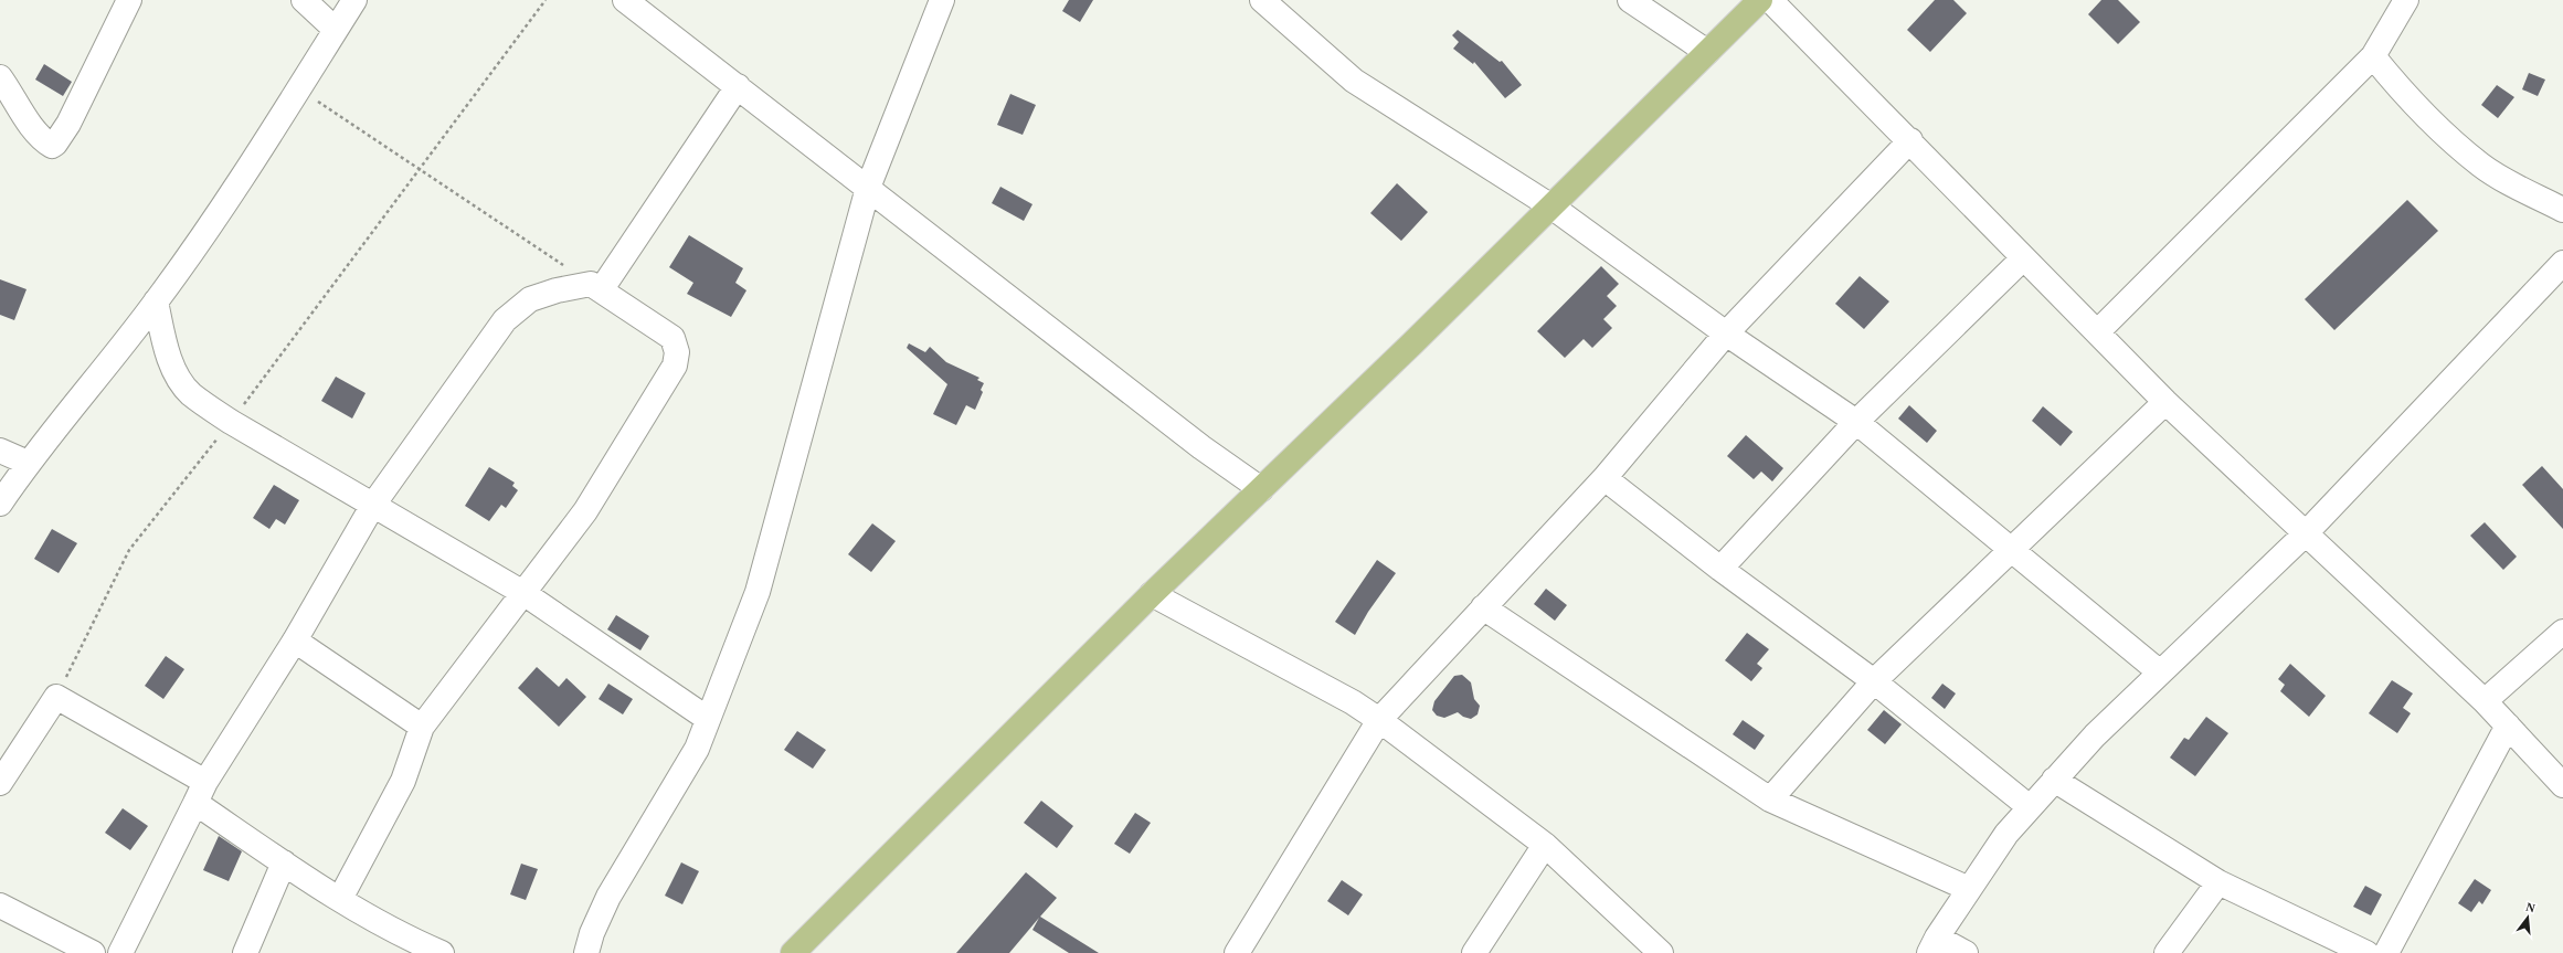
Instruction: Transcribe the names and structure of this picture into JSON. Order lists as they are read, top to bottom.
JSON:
{
  "north": "top"
}
